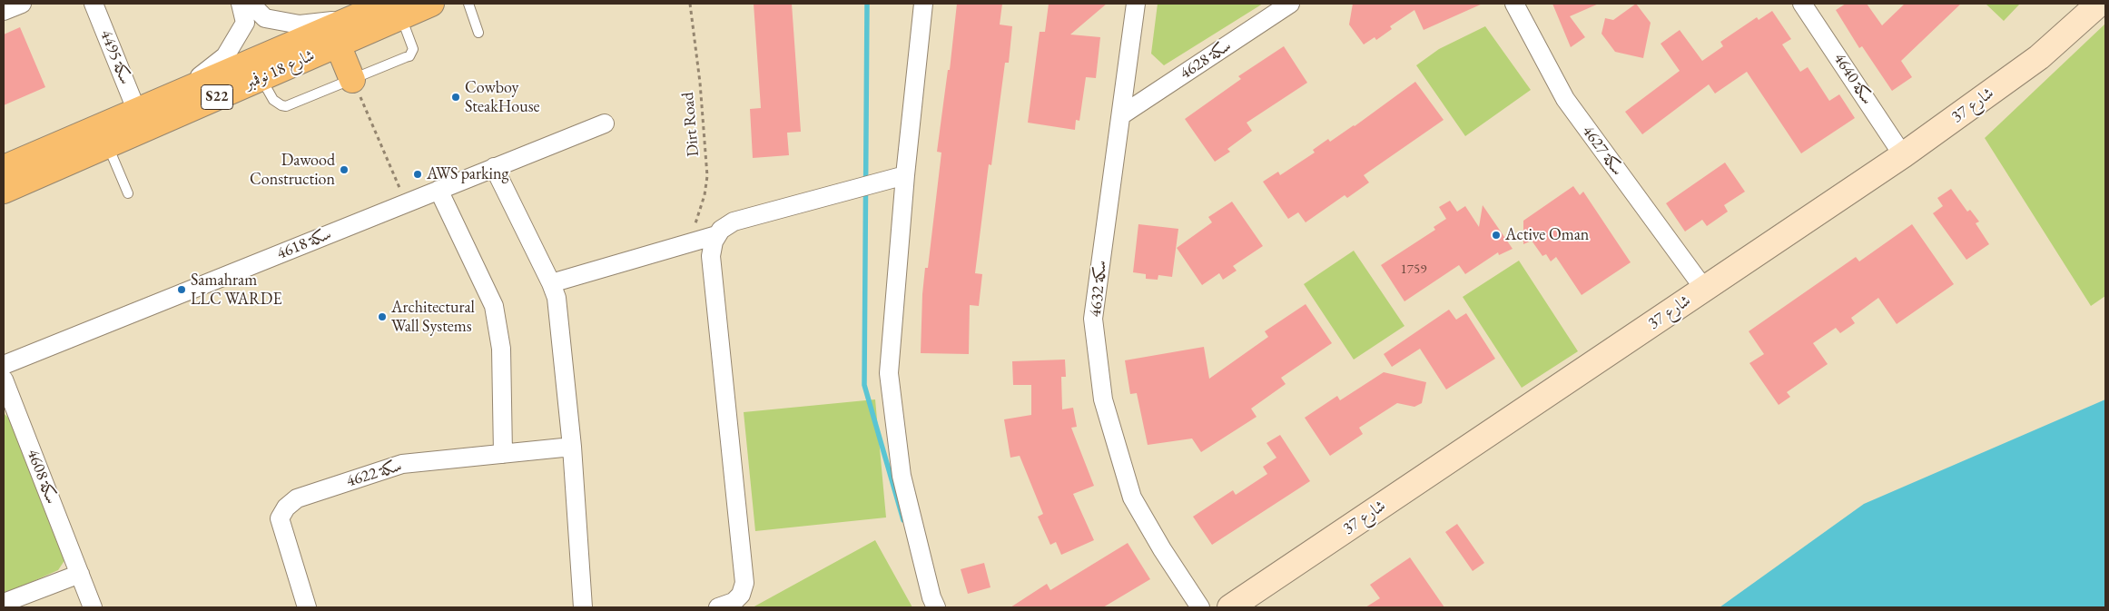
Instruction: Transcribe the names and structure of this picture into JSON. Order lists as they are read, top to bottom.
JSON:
{
  "streets": {
    "main road": ["شارع 18 نوفمبر", "S22"],
    "street": [
      "سكة 4495",
      "سكة 4628",
      "سكة 4640",
      "شارع 37",
      "سكة 4627",
      "سكة 4618",
      "سكة 4632",
      "سكة 4622",
      "سكة 4608"
    ],
    "path": ["Dirt Road"]
  },
  "crossings": [
    ["سكة 4495", "شارع 18 نوفمبر"],
    ["سكة 4628", "سكة 4632"],
    ["سكة 4640", "شارع 37"],
    ["شارع 37", "سكة 4627"]
  ],
  "places": [
    "Cowboy SteakHouse",
    "Dawood Construction",
    "AWS parking",
    "Active Oman",
    "Samahram LLC WARDE",
    "Architectural Wall Systems"
  ],
  "house_numbers": ["1759"]
}
